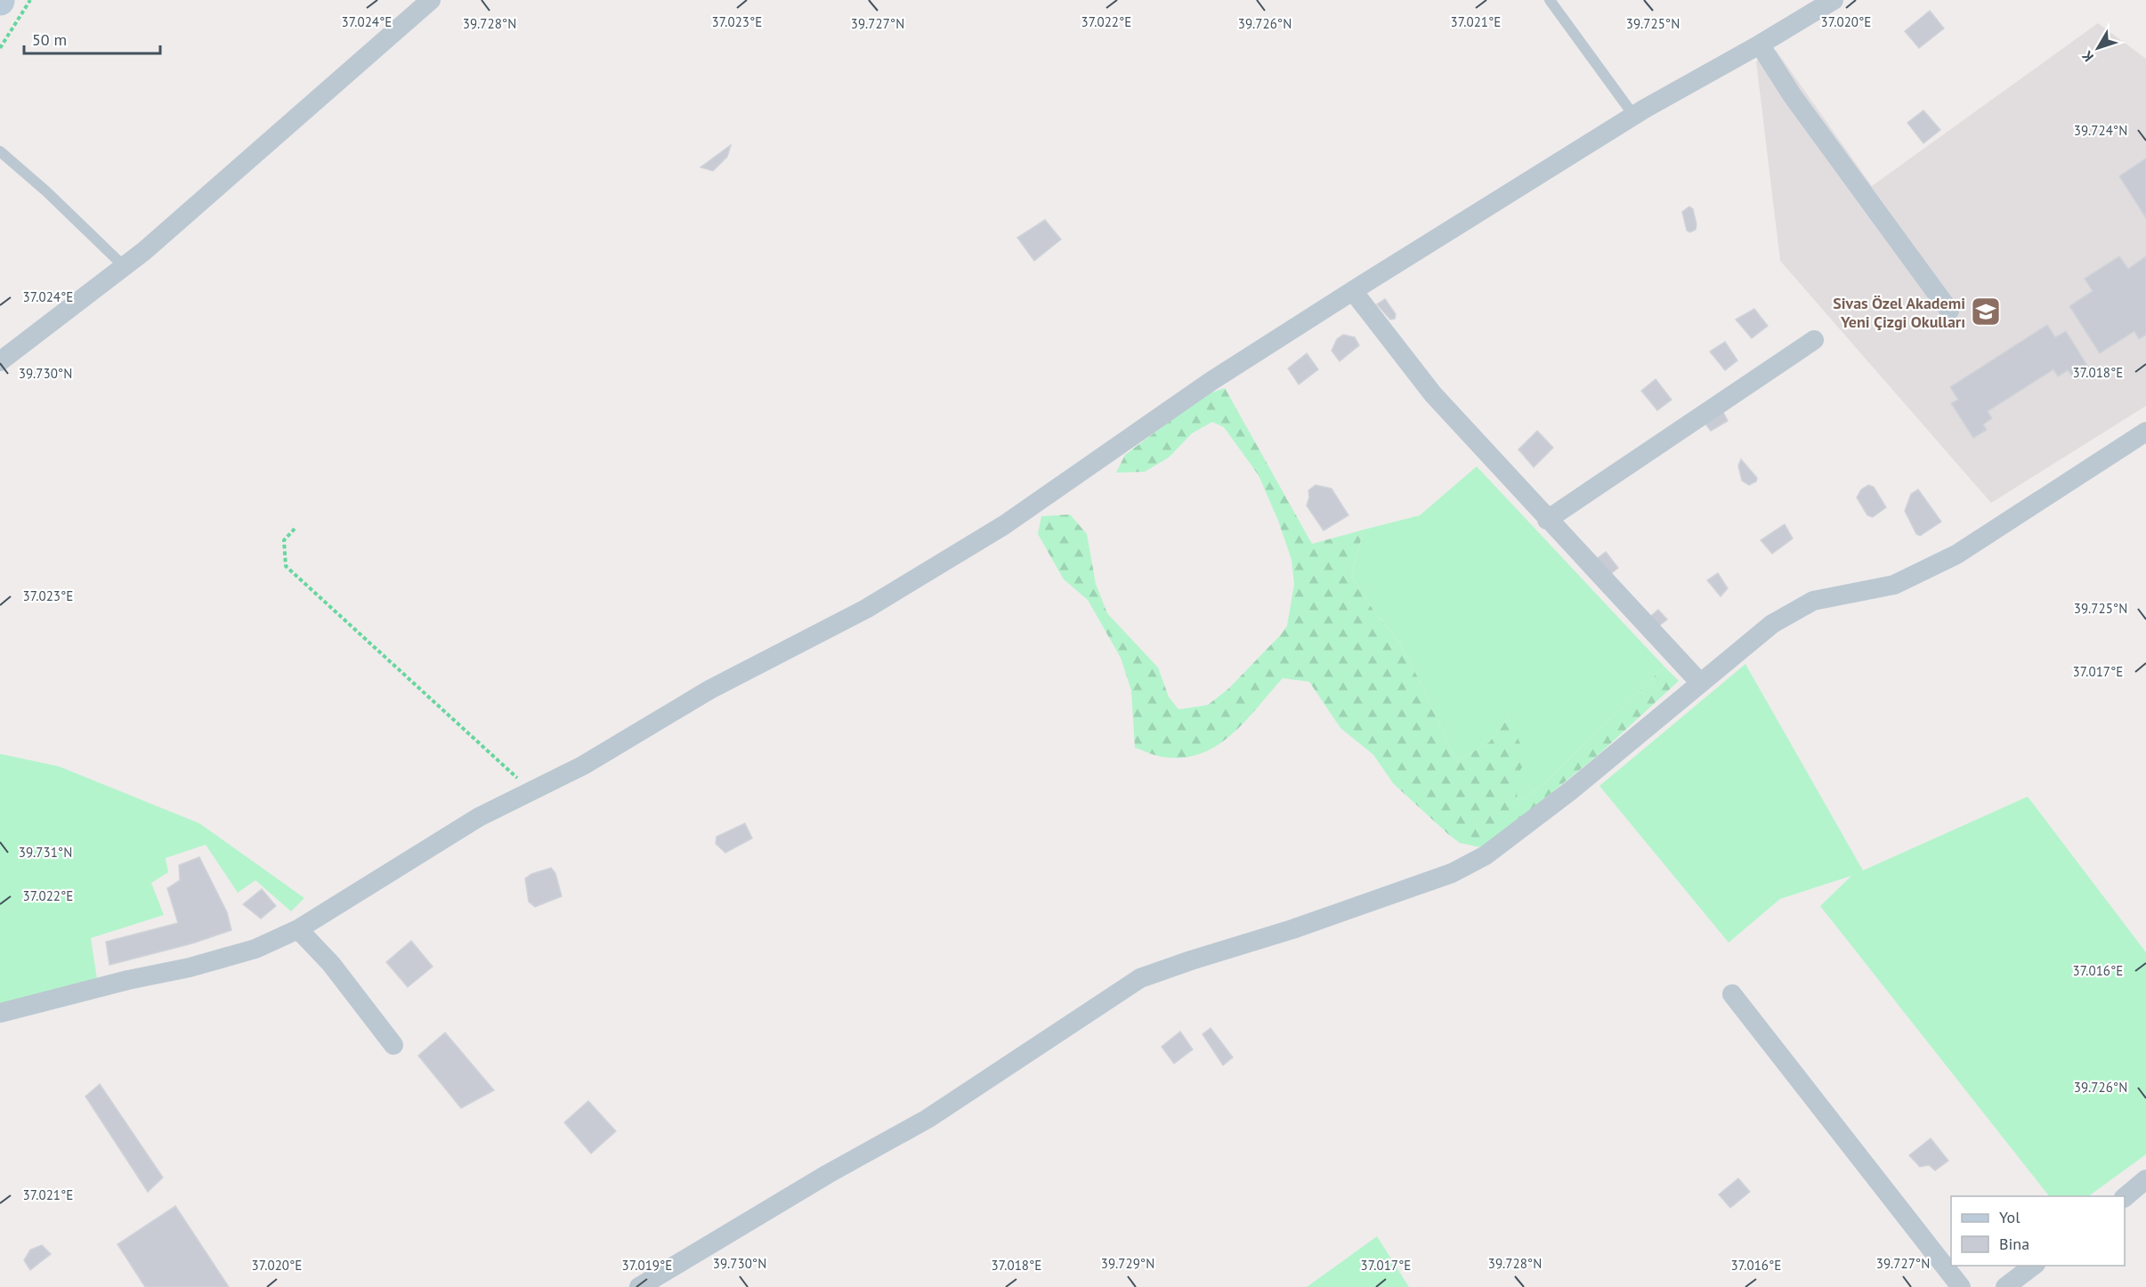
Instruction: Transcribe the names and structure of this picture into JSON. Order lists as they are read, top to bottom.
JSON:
{
  "places": {
    "school or university": ["Sivas Özel Akademi Yeni Çizgi Okulları"]
  },
  "legend": ["Yol", "Bina"],
  "scale_bar": "50 m",
  "north": "bottom left",
  "coordinates": [
    "37.024°E",
    "37.023°E",
    "37.022°E",
    "37.021°E",
    "37.020°E",
    "39.728°N",
    "39.727°N",
    "39.726°N",
    "39.725°N",
    "39.724°N",
    "37.018°E",
    "39.730°N",
    "37.017°E",
    "39.731°N",
    "37.016°E",
    "39.729°N",
    "37.019°E"
  ]
}
